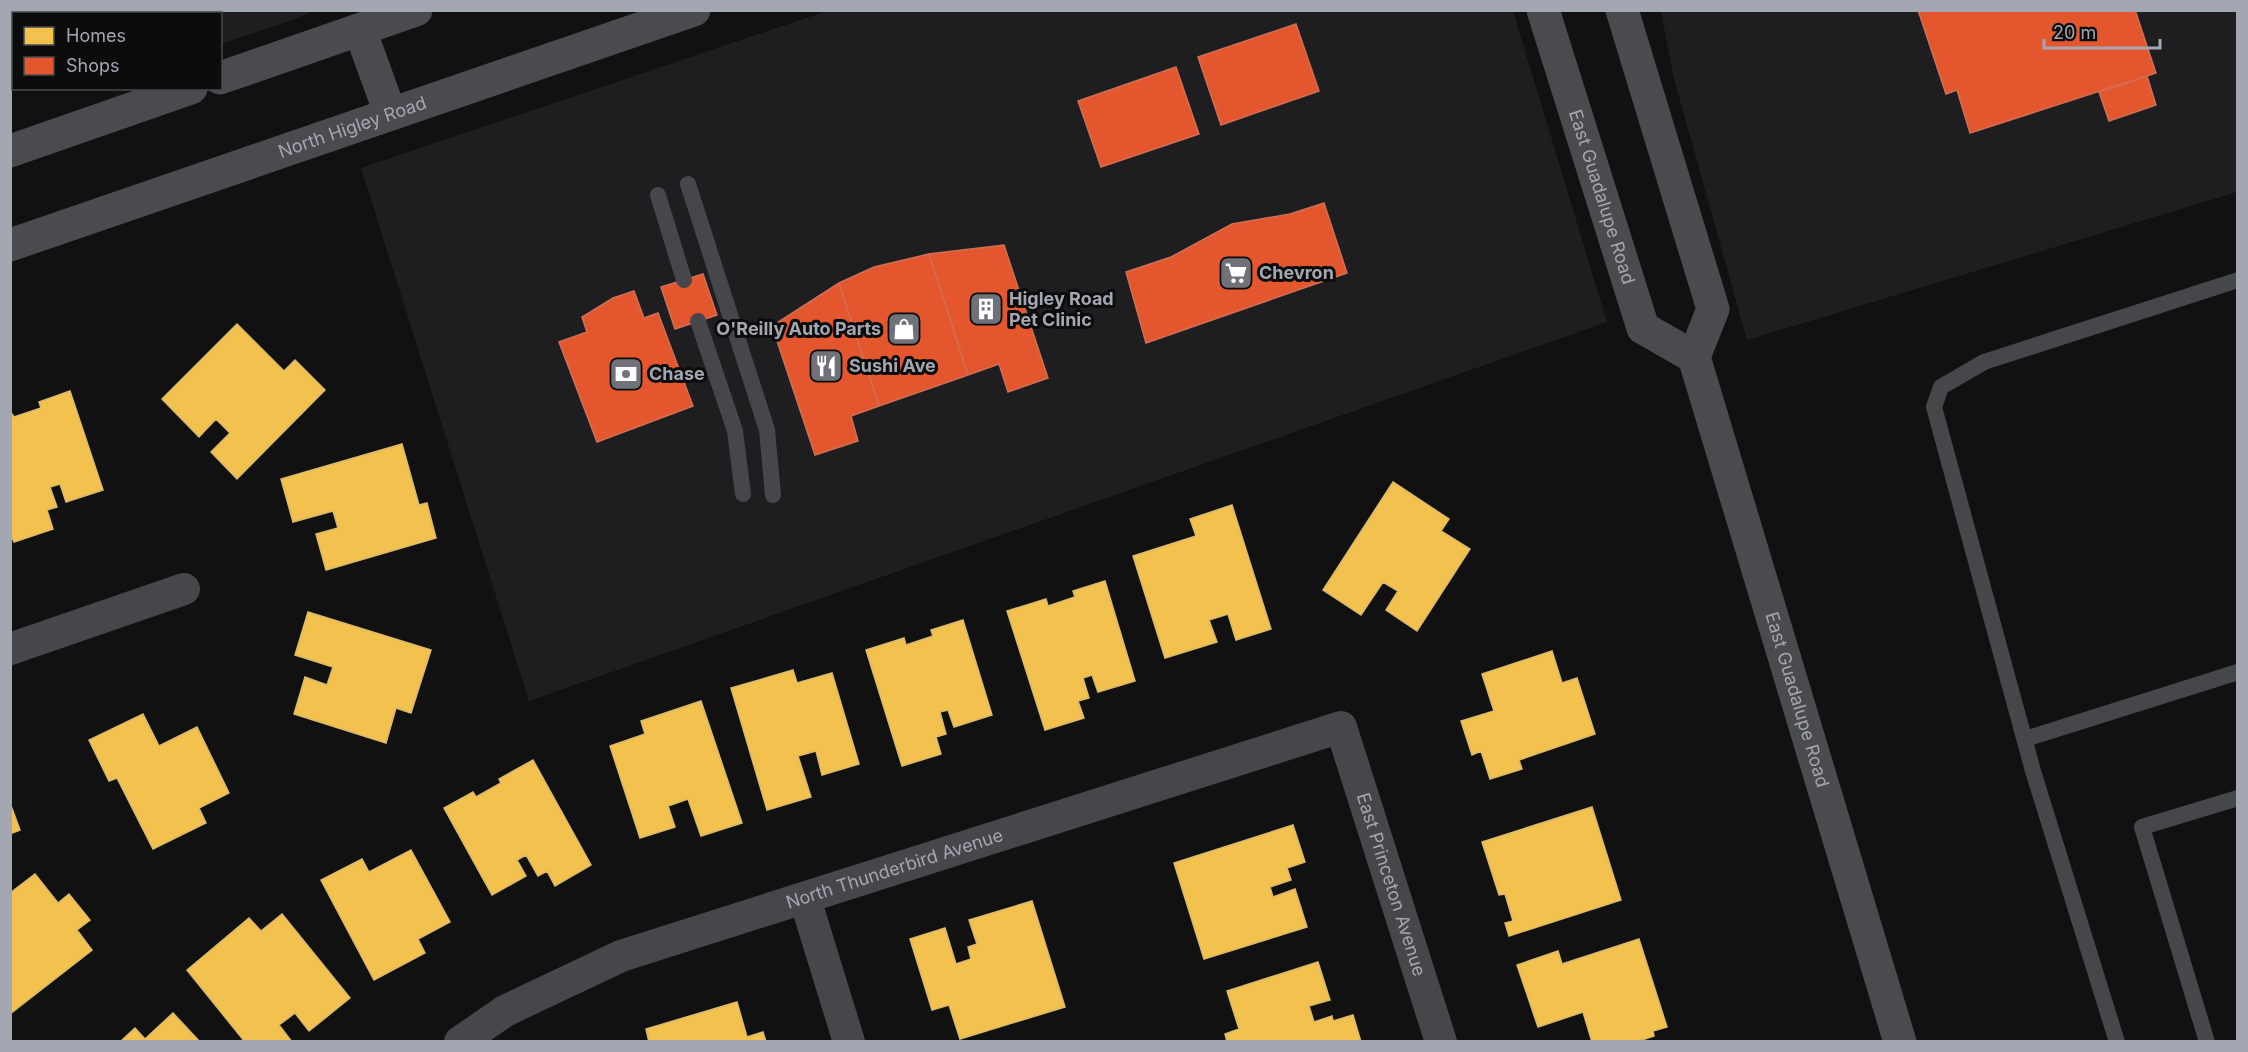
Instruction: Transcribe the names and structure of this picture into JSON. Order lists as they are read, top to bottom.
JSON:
{
  "streets": {
    "main road": ["North Higley Road", "East Guadalupe Road"],
    "street": ["North Thunderbird Avenue", "East Princeton Avenue"]
  },
  "crossings": [
    ["North Thunderbird Avenue", "East Princeton Avenue"]
  ],
  "places": {
    "supermarket": ["Chevron"],
    "building": ["Higley Road Pet Clinic"],
    "shop": ["O'Reilly Auto Parts"],
    "restaurant": ["Sushi Ave"],
    "bank": ["Chase"]
  },
  "legend": ["Homes", "Shops"],
  "scale_bar": "20 m"
}
